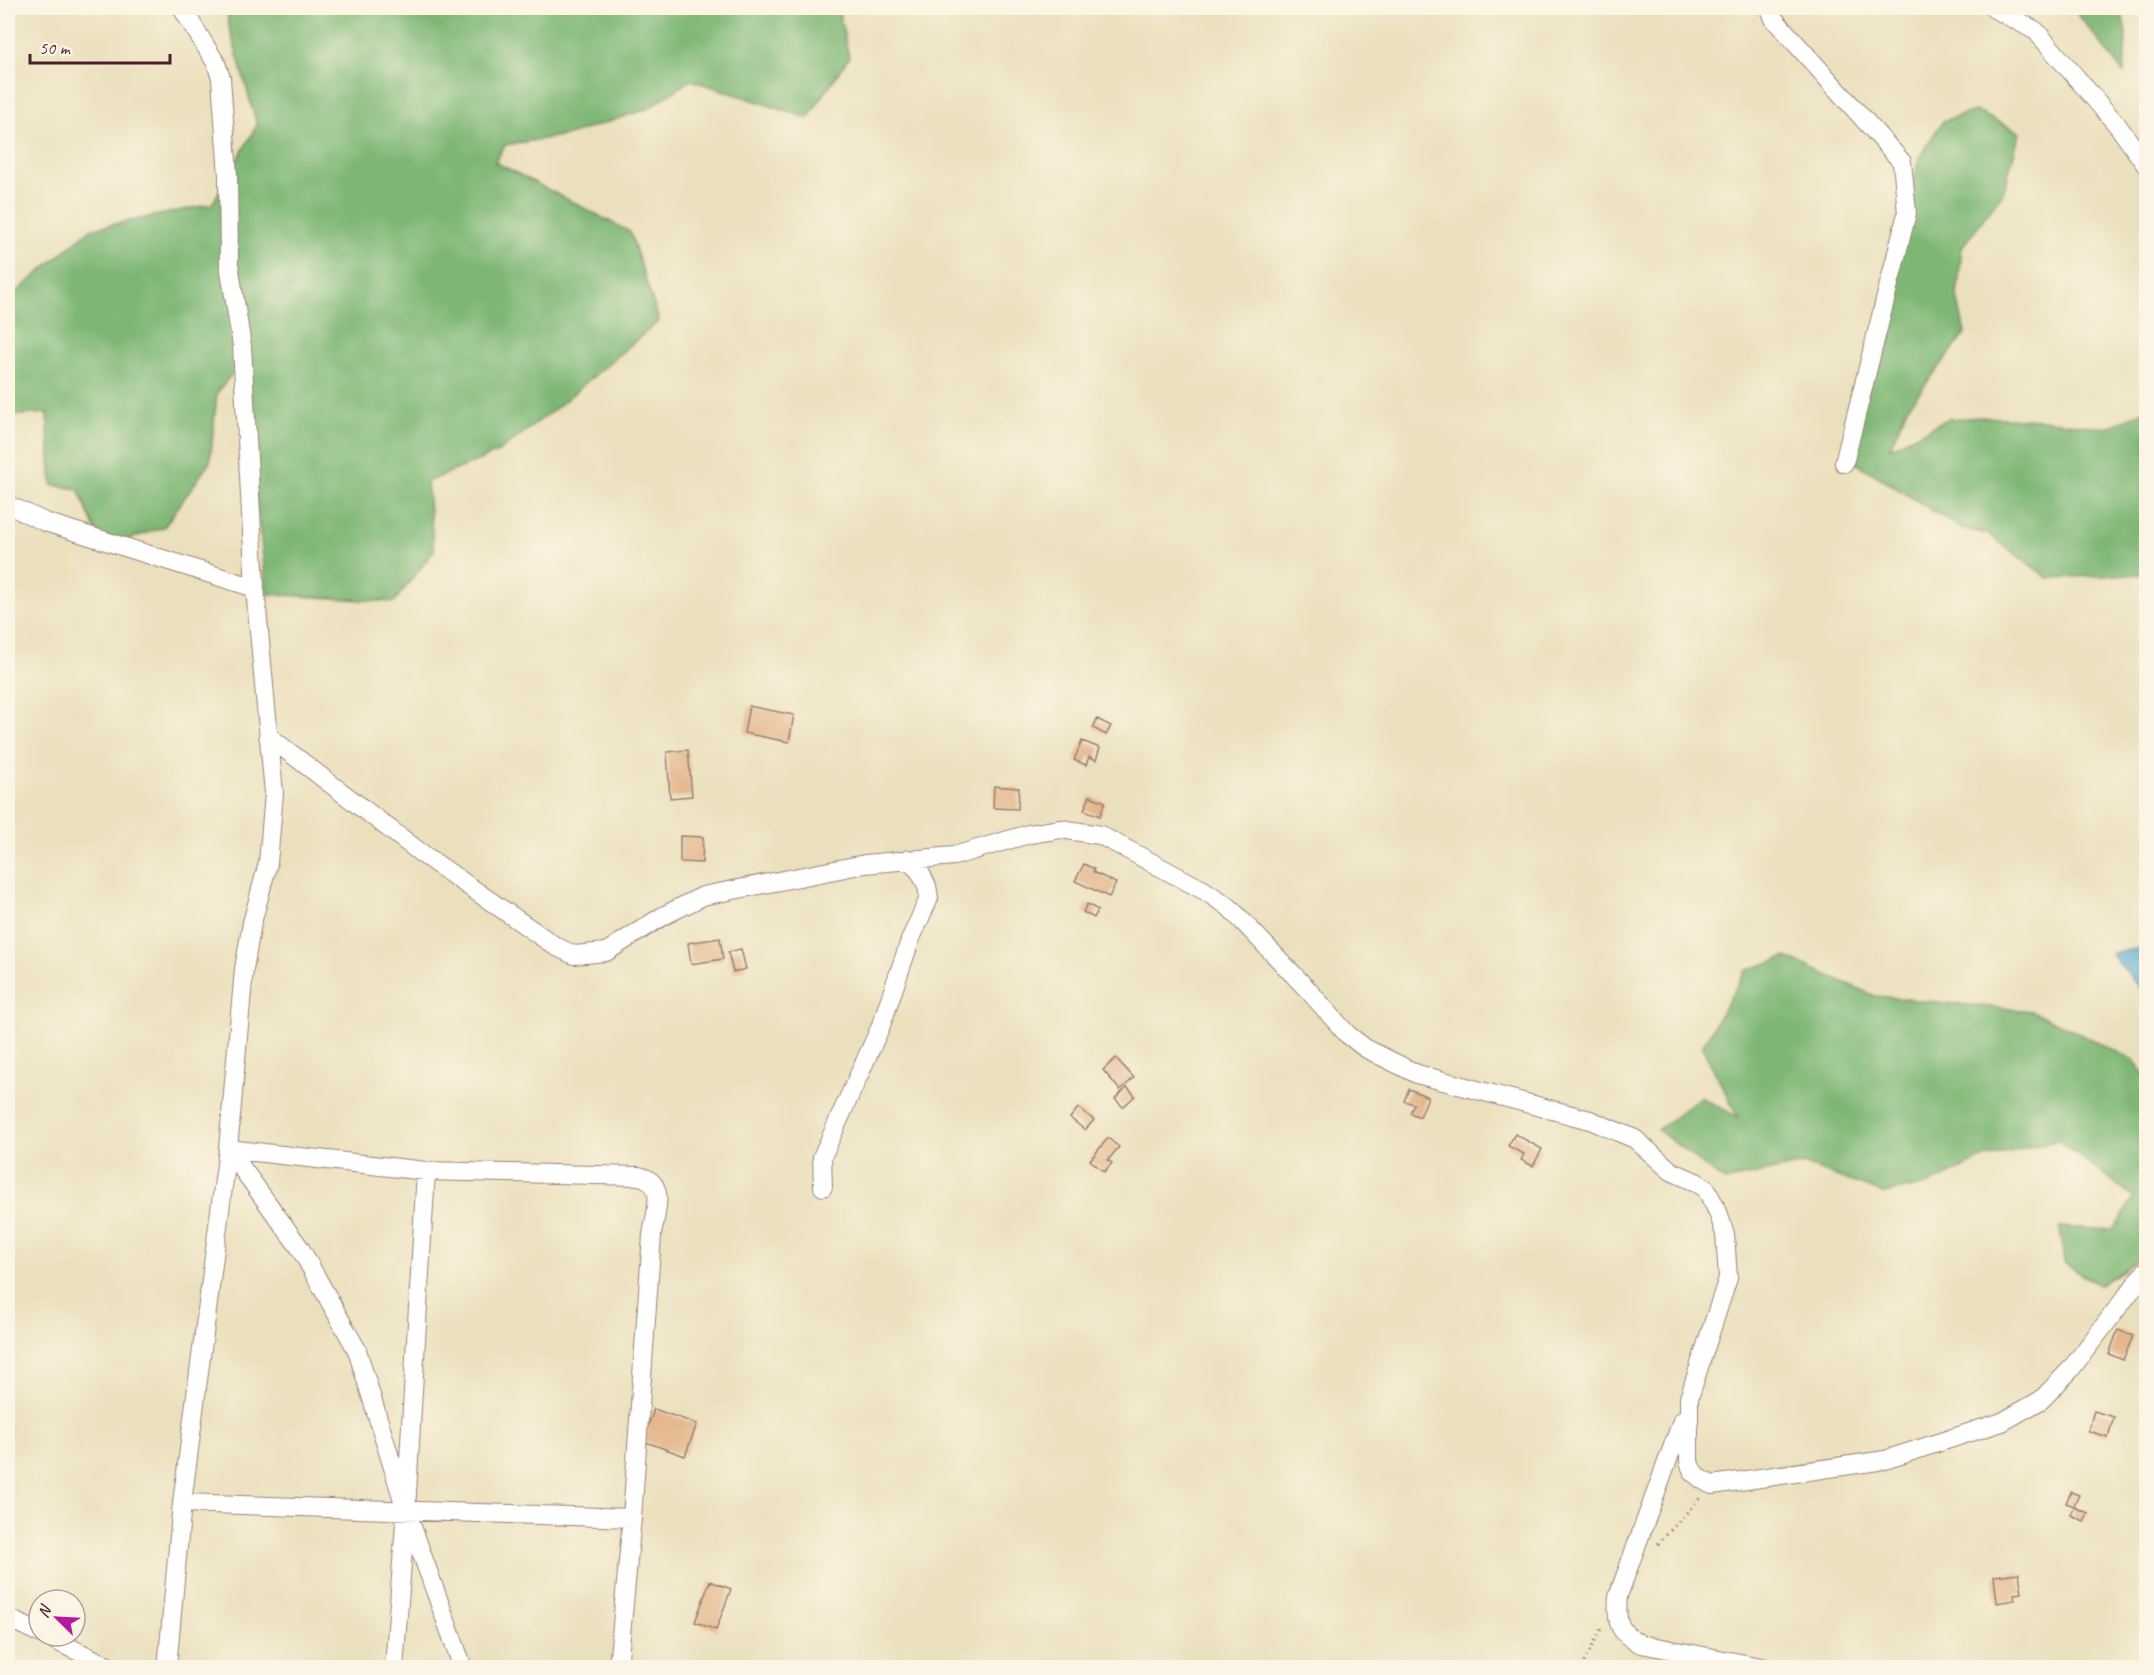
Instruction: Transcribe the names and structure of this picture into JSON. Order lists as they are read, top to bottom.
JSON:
{
  "scale_bar": "50 m",
  "north": "top left"
}
